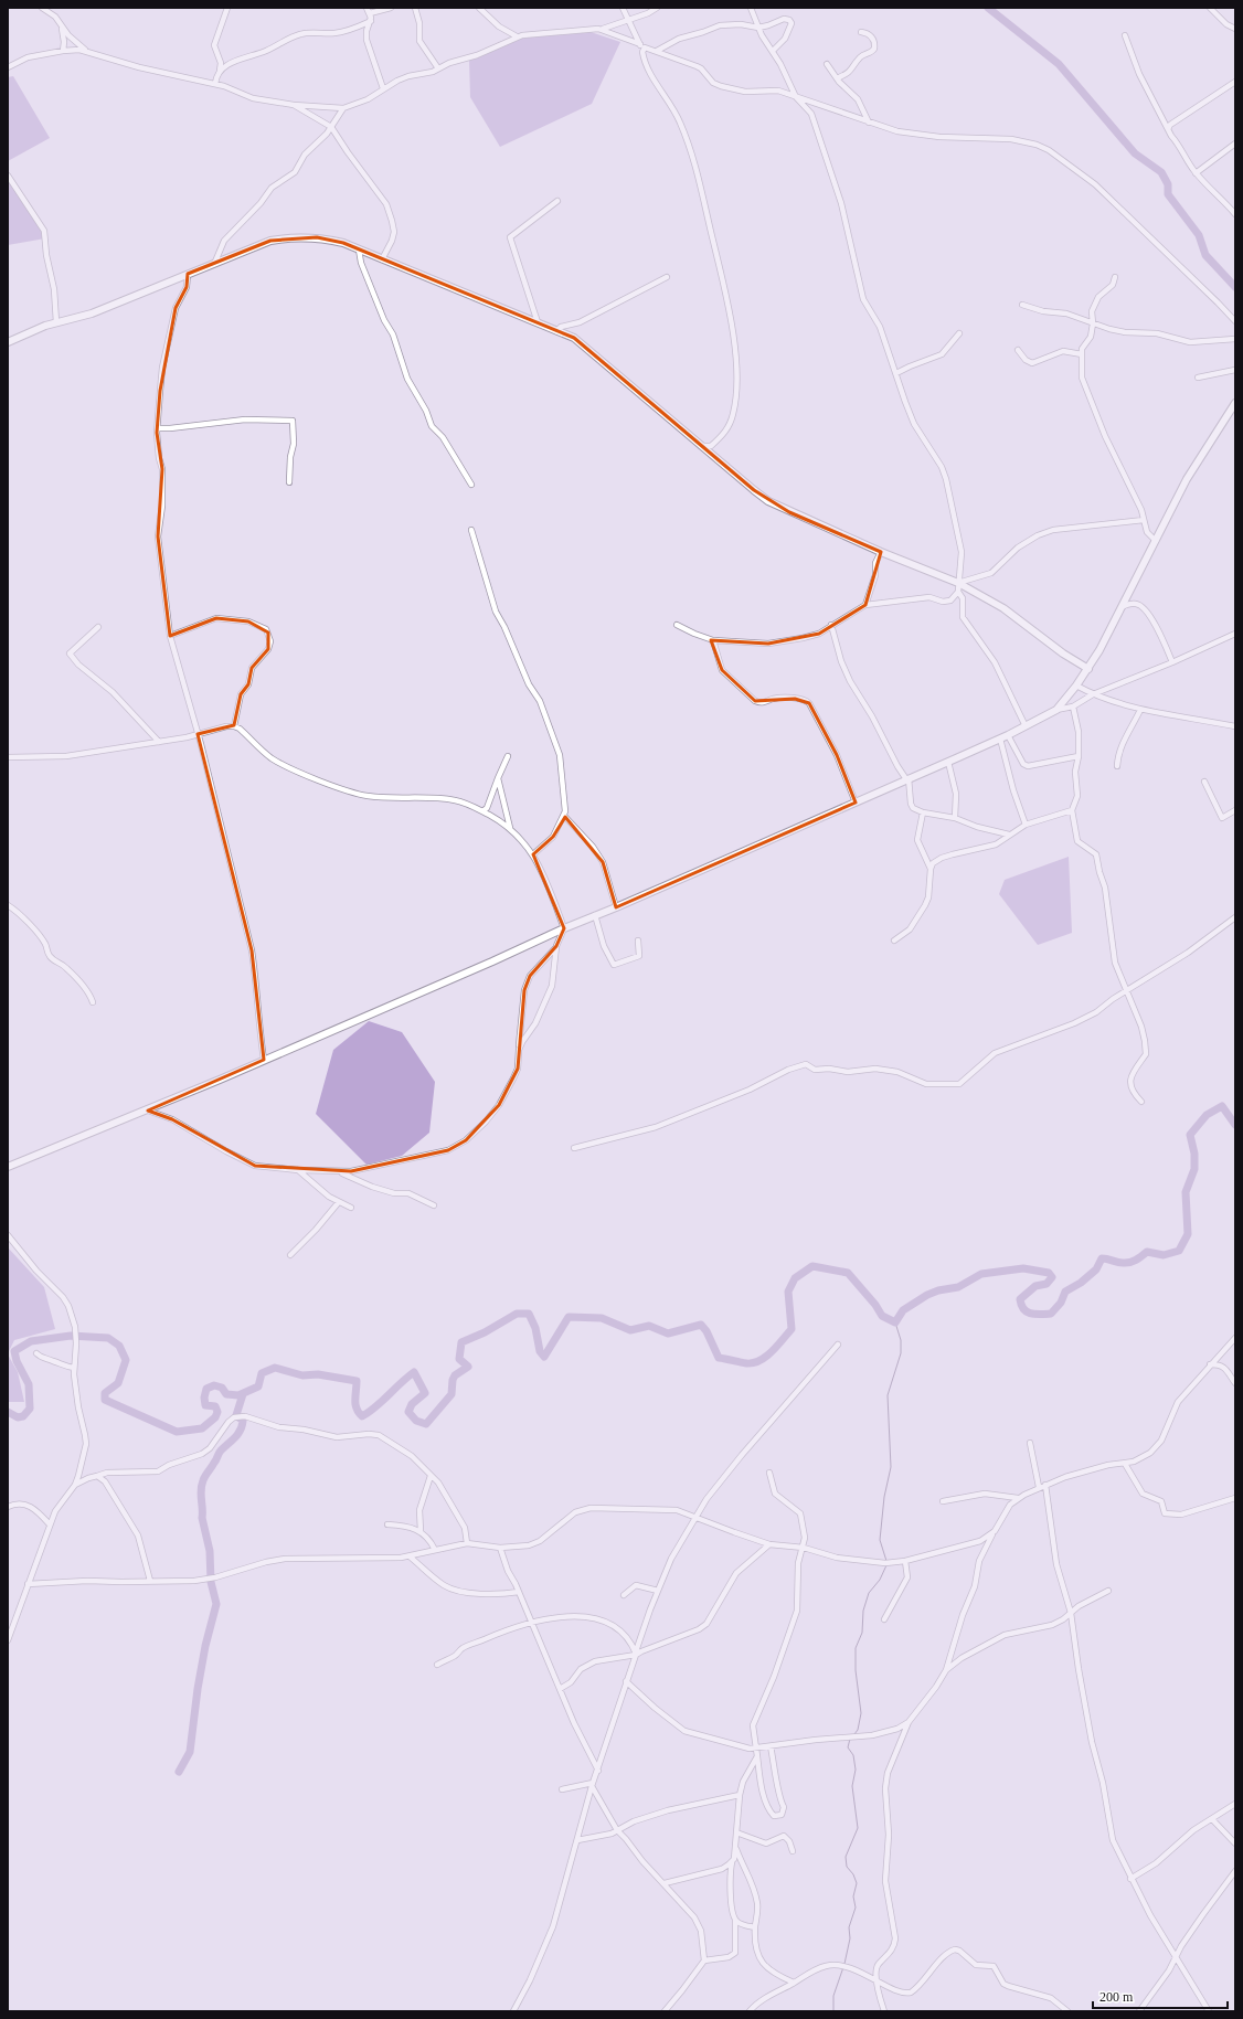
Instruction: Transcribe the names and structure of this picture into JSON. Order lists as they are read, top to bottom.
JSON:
{
  "scale_bar": "200 m"
}
